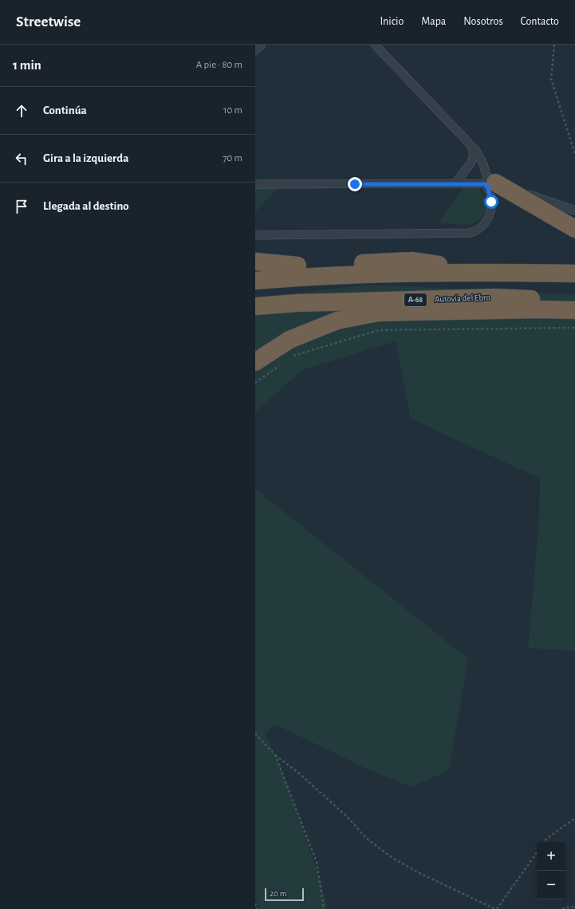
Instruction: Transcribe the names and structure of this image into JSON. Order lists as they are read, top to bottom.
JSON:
{
  "streets": {
    "highway": ["Autovía del Ebro", "A-68"]
  },
  "scale_bar": "20 m",
  "page": {
    "header": "Streetwise",
    "nav": [
      "Inicio",
      "Mapa",
      "Nosotros",
      "Contacto"
    ],
    "heading": ["1 min", "A pie · 80 m"],
    "list": [
      ["Continúa", "10 m"],
      ["Gira a la izquierda", "70 m"],
      "Llegada al destino"
    ],
    "map_buttons": ["+", "−"],
    "scale": "20 m"
  }
}
